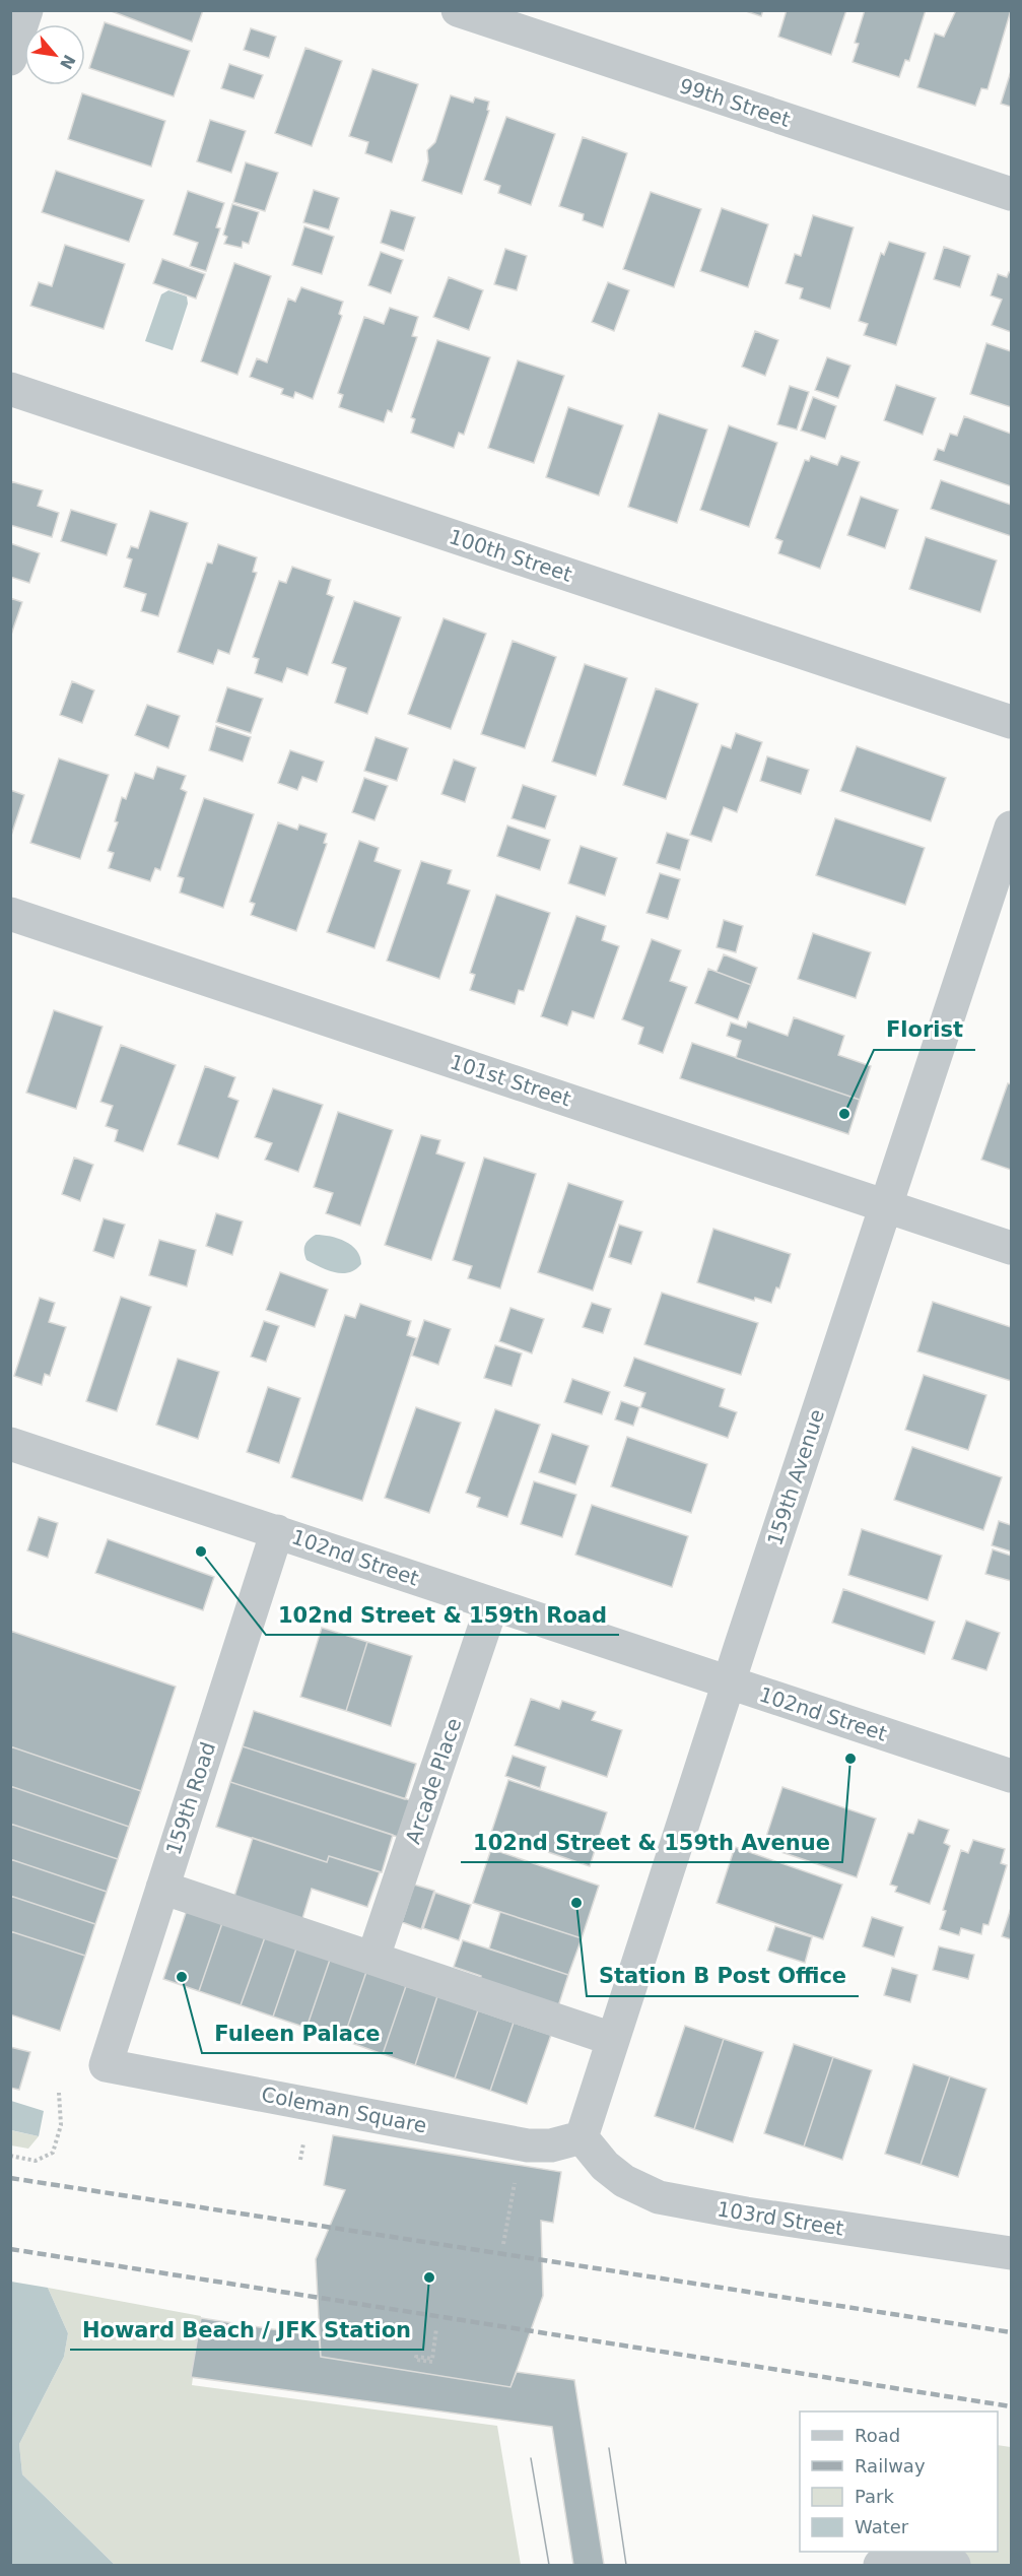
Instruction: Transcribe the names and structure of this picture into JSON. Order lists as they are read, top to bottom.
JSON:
{
  "streets": {
    "street": [
      "99th Street",
      "100th Street",
      "101st Street",
      "159th Avenue",
      "102nd Street",
      "Arcade Place",
      "159th Road",
      "Coleman Square",
      "103rd Street"
    ]
  },
  "crossings": [
    ["101st Street", "159th Avenue"],
    ["159th Avenue", "102nd Street"],
    ["159th Avenue", "Coleman Square"],
    ["159th Avenue", "103rd Street"],
    ["102nd Street", "Arcade Place"],
    ["102nd Street", "159th Road"],
    ["159th Road", "Coleman Square"],
    ["Coleman Square", "103rd Street"]
  ],
  "places": [
    "Florist",
    "102nd Street & 159th Road",
    "102nd Street & 159th Avenue",
    "Station B Post Office",
    "Fuleen Palace",
    "Howard Beach / JFK Station"
  ],
  "legend": [
    "Road",
    "Railway",
    "Park",
    "Water"
  ],
  "north": "bottom right"
}
